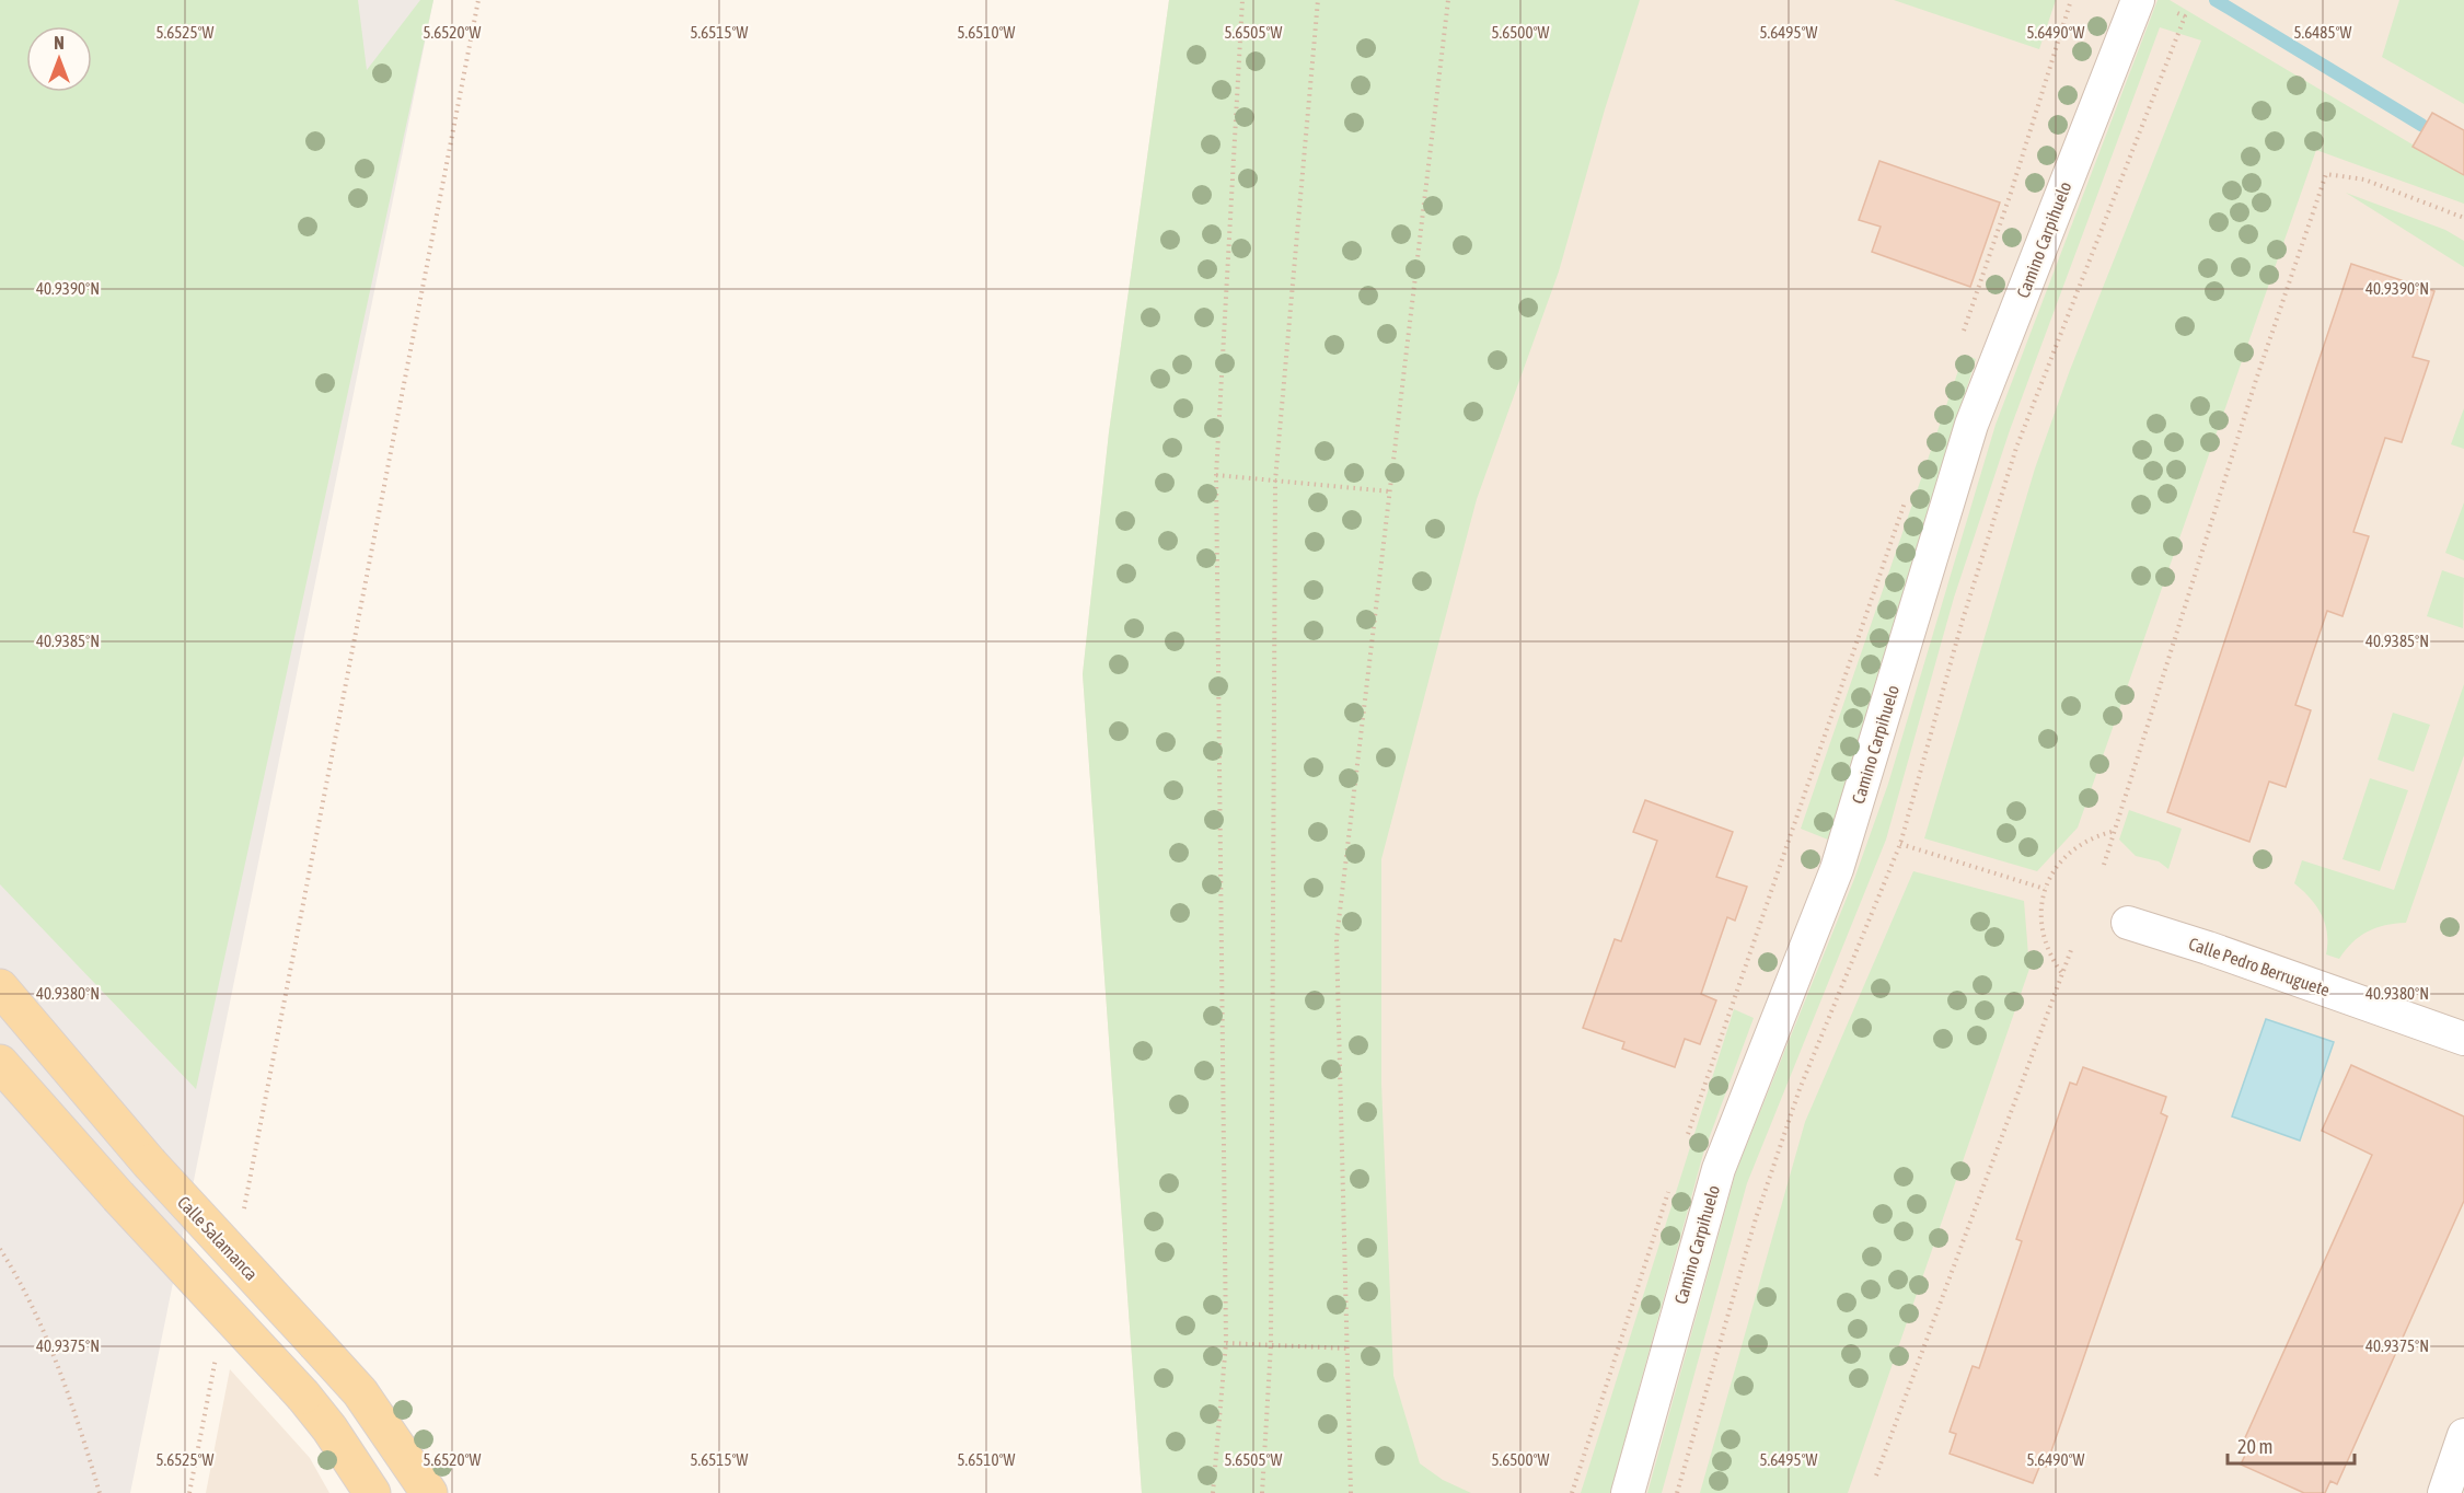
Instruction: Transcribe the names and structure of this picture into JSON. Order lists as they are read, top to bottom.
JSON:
{
  "streets": {
    "main road": ["Calle Salamanca"],
    "street": ["Camino Carpihuelo", "Calle Pedro Berruguete"]
  },
  "scale_bar": "20 m",
  "north": "top",
  "coordinates": [
    "5.6525°W",
    "5.6520°W",
    "5.6515°W",
    "5.6510°W",
    "5.6505°W",
    "5.6500°W",
    "5.6495°W",
    "5.6490°W",
    "5.6485°W",
    "40.9390°N",
    "40.9385°N",
    "40.9380°N",
    "40.9375°N"
  ]
}
